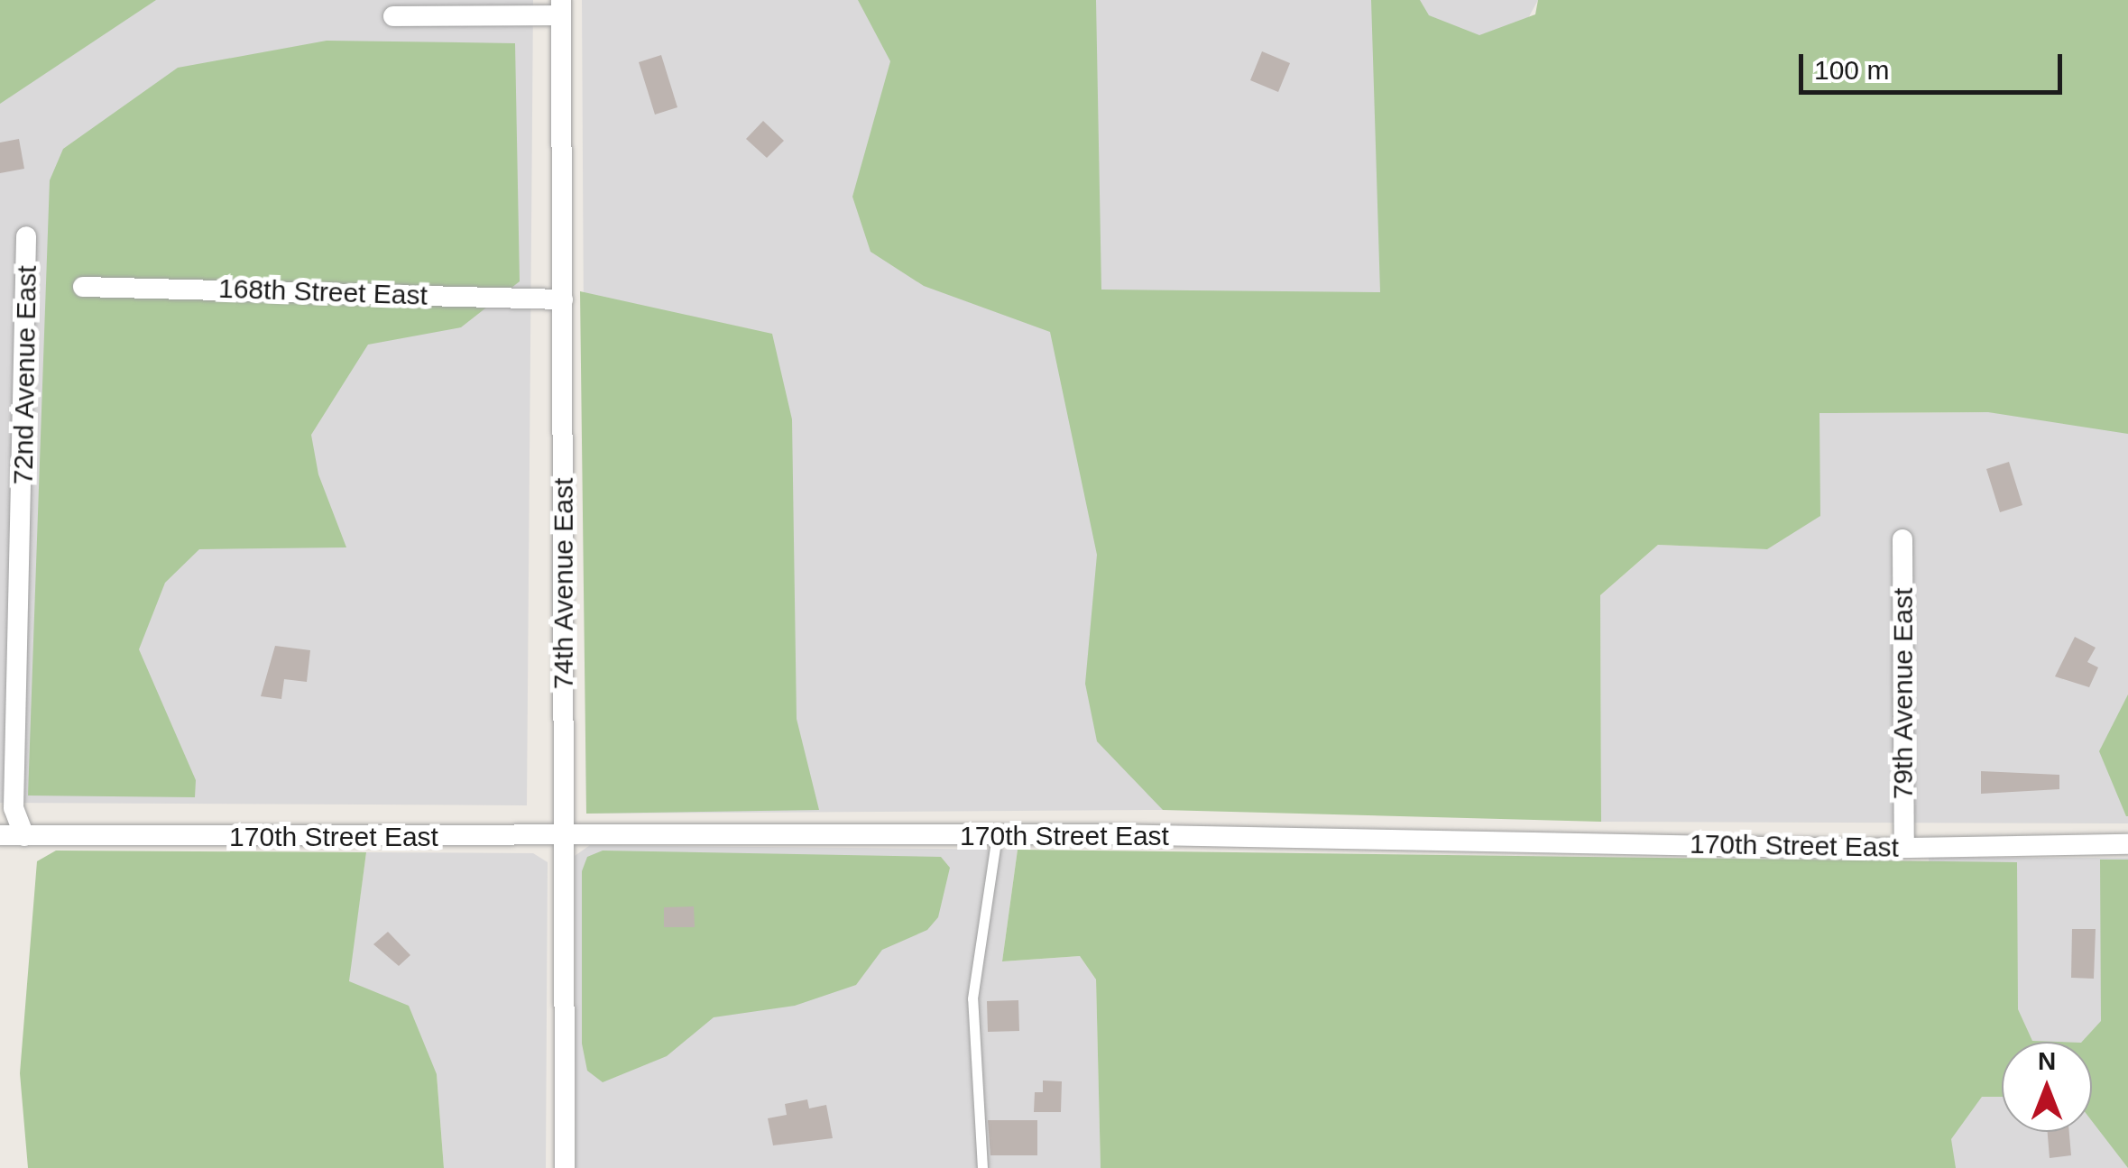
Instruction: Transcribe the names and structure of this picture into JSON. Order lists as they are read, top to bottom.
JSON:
{
  "streets": {
    "street": [
      "168th Street East",
      "72nd Avenue East",
      "74th Avenue East",
      "79th Avenue East",
      "170th Street East"
    ]
  },
  "crossings": [
    ["168th Street East", "74th Avenue East"],
    ["72nd Avenue East", "170th Street East"],
    ["74th Avenue East", "170th Street East"],
    ["79th Avenue East", "170th Street East"]
  ],
  "scale_bar": "100 m",
  "north": "top"
}
